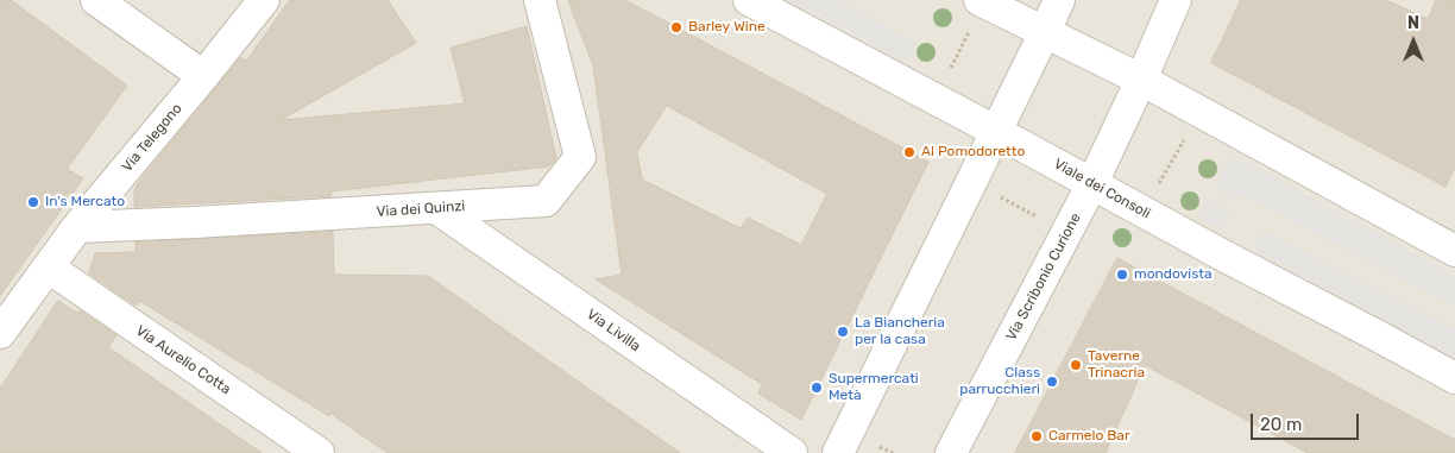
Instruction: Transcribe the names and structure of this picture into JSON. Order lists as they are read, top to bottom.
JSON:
{
  "streets": {
    "street": [
      "Via Telegono",
      "Viale dei Consoli",
      "Via dei Quinzi",
      "Via Scribonio Curione",
      "Via Livilla",
      "Via Aurelio Cotta"
    ]
  },
  "crossings": [
    ["Via Telegono", "Via dei Quinzi"],
    ["Via Telegono", "Via Aurelio Cotta"],
    ["Viale dei Consoli", "Via Scribonio Curione"],
    ["Via dei Quinzi", "Via Livilla"]
  ],
  "places": [
    "Barley Wine",
    "Al Pomodoretto",
    "In's Mercato",
    "mondovista",
    "La Biancheria per la casa",
    "Taverne Trinacria",
    "Class parrucchieri",
    "Supermercati Metà",
    "Carmelo Bar"
  ],
  "scale_bar": "20 m",
  "north": "top"
}
